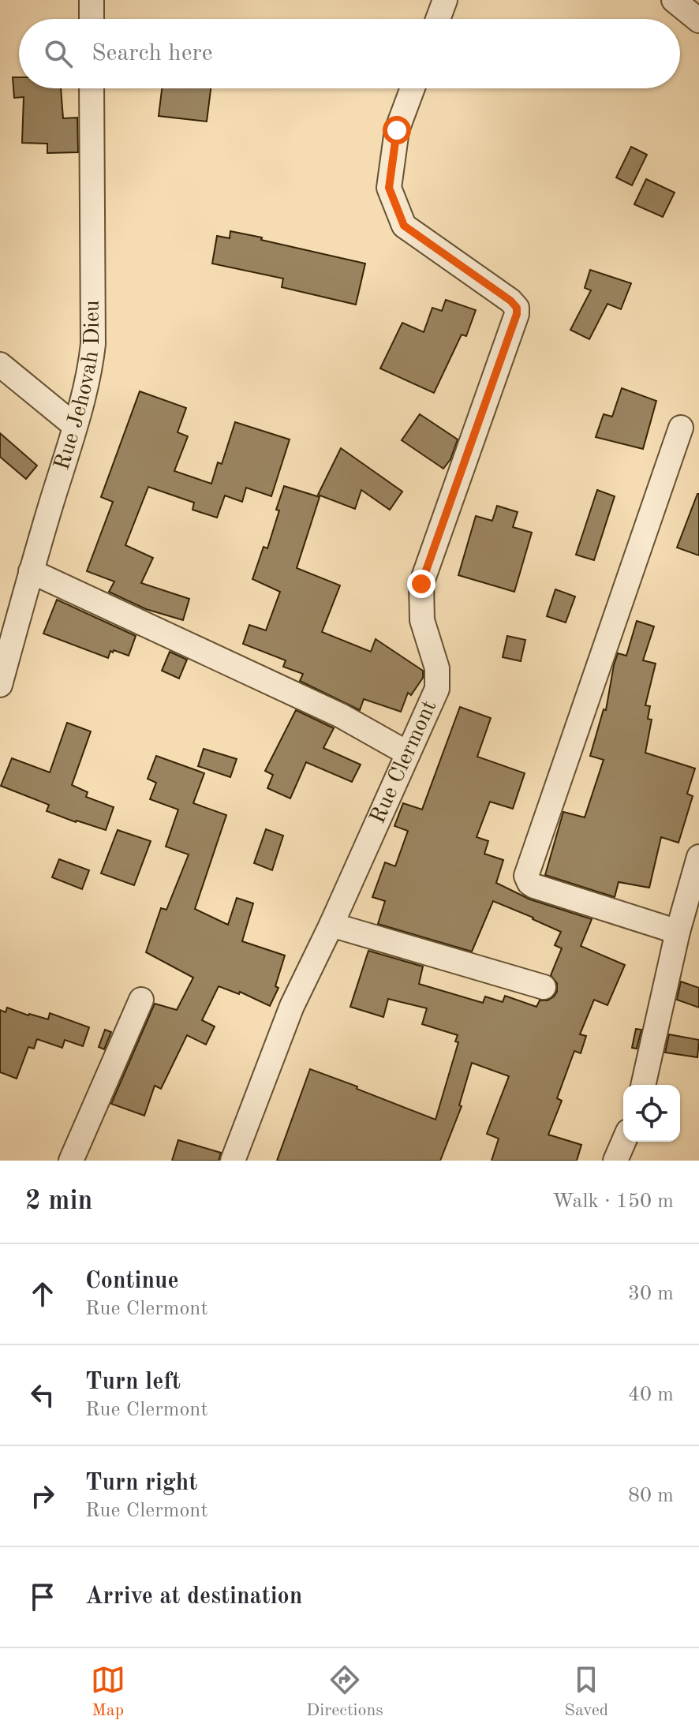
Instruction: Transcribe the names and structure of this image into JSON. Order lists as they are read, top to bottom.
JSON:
{
  "streets": {
    "street": ["Rue Jehovah Dieu", "Rue Clermont"]
  },
  "page": {
    "search": "Search here",
    "heading": ["2 min", "Walk · 150 m"],
    "list": [
      ["Continue", "Rue Clermont", "30 m"],
      ["Turn left", "Rue Clermont", "40 m"],
      ["Turn right", "Rue Clermont", "80 m"],
      "Arrive at destination"
    ],
    "nav": ["Map", "Directions", "Saved"]
  }
}
